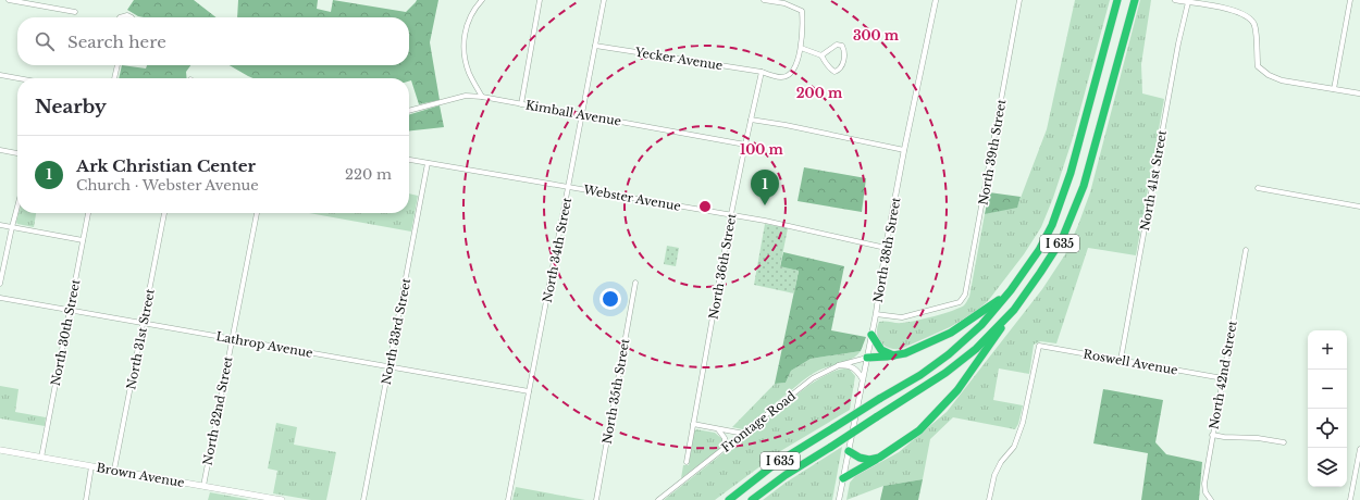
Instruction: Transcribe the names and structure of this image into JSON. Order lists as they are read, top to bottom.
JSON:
{
  "streets": {
    "highway": ["I 635"],
    "main road": ["Brown Avenue"],
    "street": [
      "Yecker Avenue",
      "Kimball Avenue",
      "North 39th Street",
      "North 41st Street",
      "Webster Avenue",
      "North 34th Street",
      "North 38th Street",
      "North 36th Street",
      "North 33rd Street",
      "North 30th Street",
      "North 31st Street",
      "Lathrop Avenue",
      "Roswell Avenue",
      "North 42nd Street",
      "North 35th Street",
      "North 32nd Street",
      "Frontage Road"
    ]
  },
  "crossings": [
    ["Yecker Avenue", "North 34th Street"],
    ["Yecker Avenue", "North 36th Street"],
    ["Kimball Avenue", "North 34th Street"],
    ["Kimball Avenue", "North 36th Street"],
    ["North 39th Street", "North 38th Street"],
    ["North 41st Street", "Roswell Avenue"],
    ["Webster Avenue", "North 34th Street"],
    ["Webster Avenue", "North 38th Street"],
    ["Webster Avenue", "North 36th Street"],
    ["Webster Avenue", "North 33rd Street"],
    ["North 34th Street", "Lathrop Avenue"],
    ["North 38th Street", "Frontage Road"],
    ["North 33rd Street", "Lathrop Avenue"],
    ["North 30th Street", "Lathrop Avenue"],
    ["North 30th Street", "Brown Avenue"],
    ["North 31st Street", "Lathrop Avenue"],
    ["North 31st Street", "Brown Avenue"],
    ["Lathrop Avenue", "North 32nd Street"],
    ["Roswell Avenue", "North 42nd Street"],
    ["North 32nd Street", "Brown Avenue"]
  ],
  "page": {
    "search": "Search here",
    "heading": "Nearby",
    "list": [
      {
        "mark": "1",
        "name": "Ark Christian Center",
        "note": "Church · Webster Avenue",
        "value": "220 m"
      }
    ],
    "pins": "1",
    "map_buttons": ["+", "−"]
  },
  "rings": ["300 m", "200 m", "100 m"]
}
